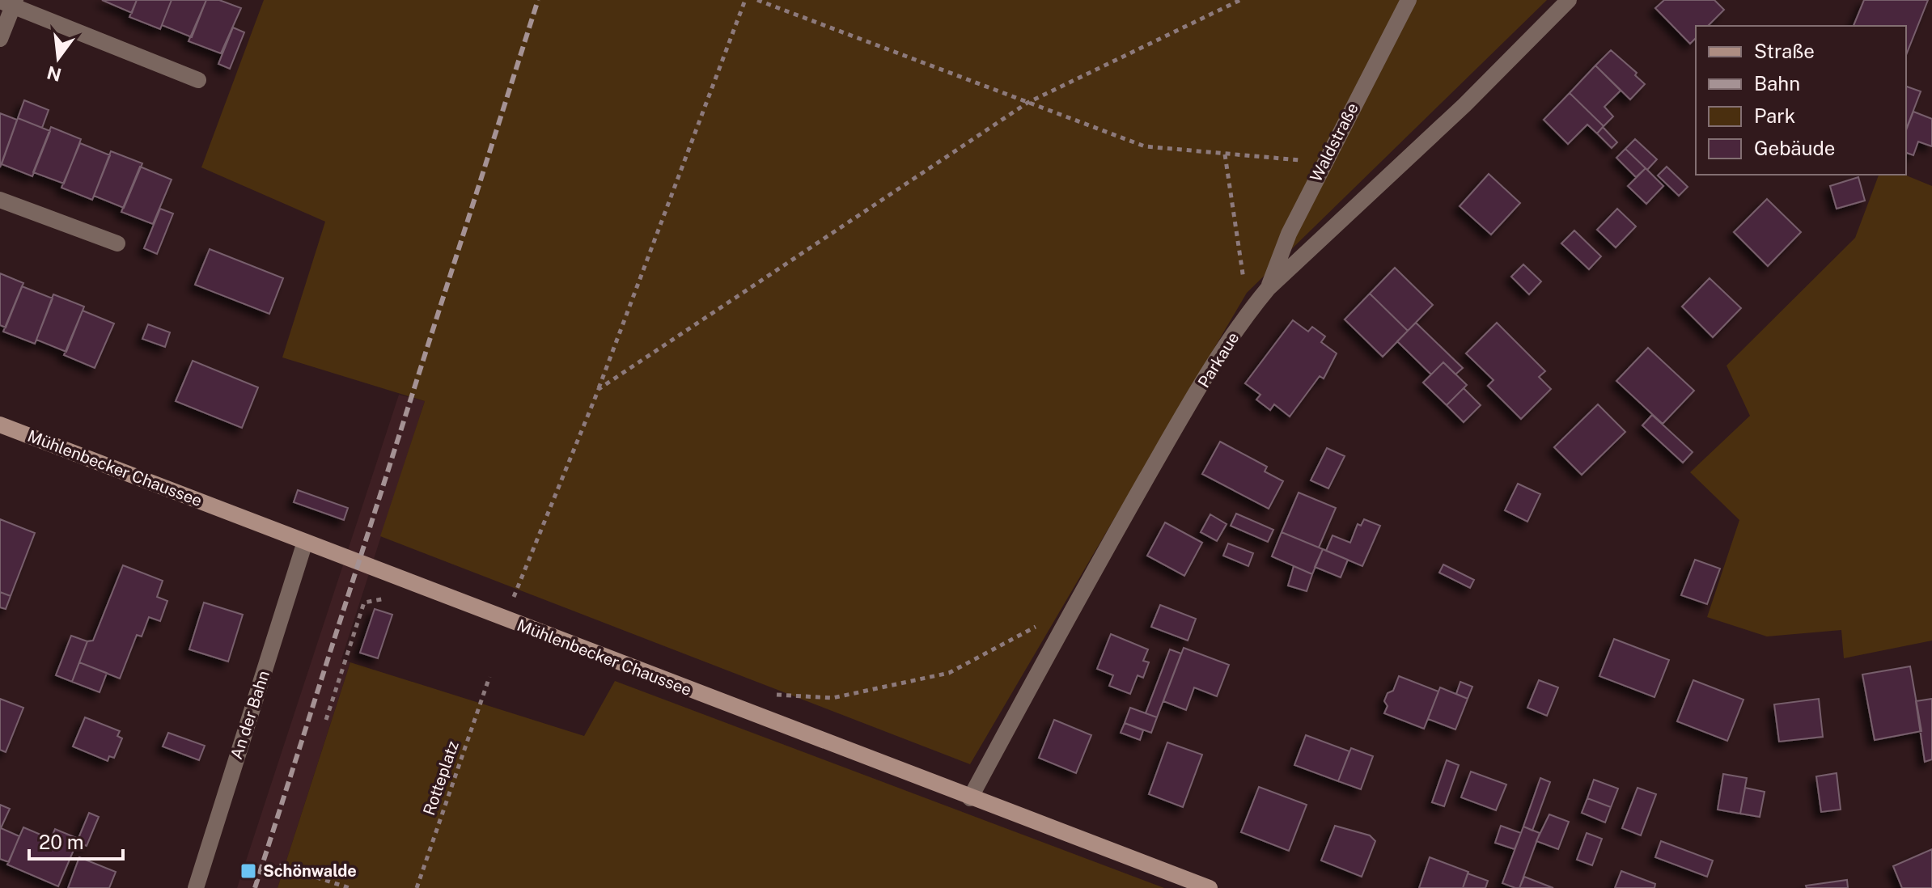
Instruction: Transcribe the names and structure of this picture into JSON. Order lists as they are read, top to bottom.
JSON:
{
  "streets": {
    "main road": ["Mühlenbecker Chaussee"],
    "street": ["Waldstraße", "Parkaue", "An der Bahn"],
    "path": ["Rotteplatz"]
  },
  "crossings": [
    ["Waldstraße", "Parkaue"],
    ["Parkaue", "Mühlenbecker Chaussee"],
    ["Mühlenbecker Chaussee", "An der Bahn"]
  ],
  "places": {
    "transit": ["Schönwalde"]
  },
  "legend": [
    "Straße",
    "Bahn",
    "Park",
    "Gebäude"
  ],
  "scale_bar": "20 m",
  "north": "bottom"
}
